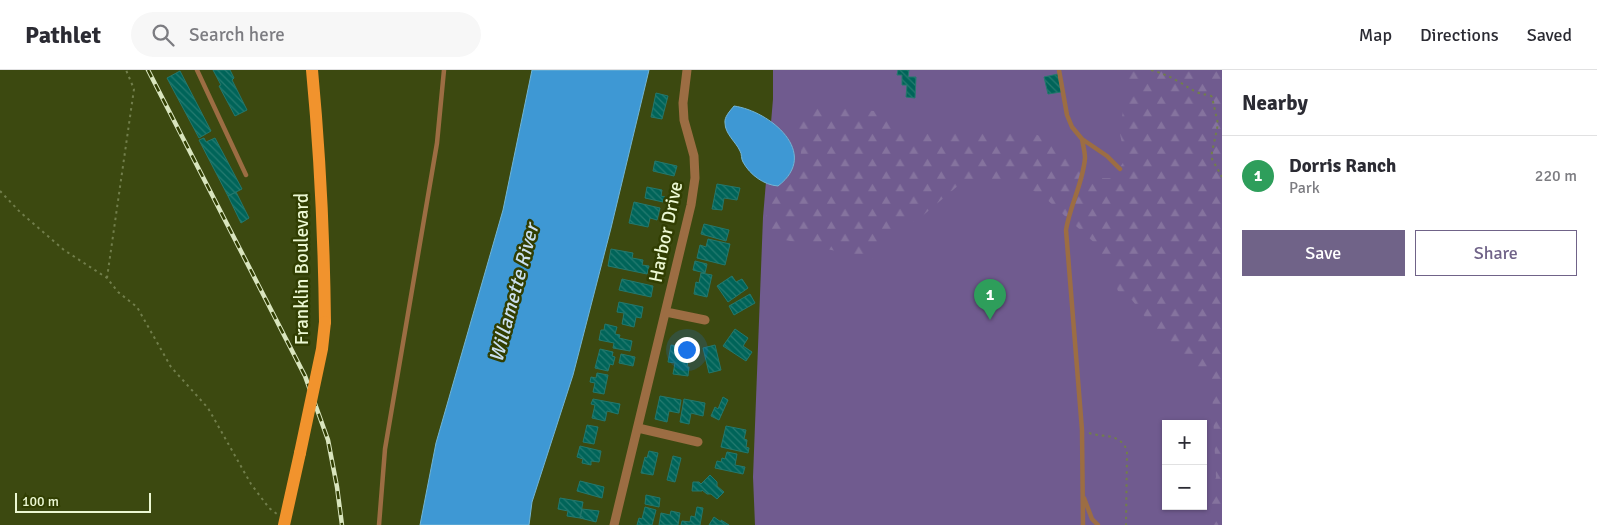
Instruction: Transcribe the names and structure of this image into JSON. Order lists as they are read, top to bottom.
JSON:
{
  "streets": {
    "main road": ["Franklin Boulevard"],
    "street": ["Harbor Drive"]
  },
  "water": ["Willamette River"],
  "scale_bar": "100 m",
  "page": {
    "header": "Pathlet",
    "search": "Search here",
    "nav": ["Map", "Directions", "Saved"],
    "heading": "Nearby",
    "list": [
      {
        "mark": "1",
        "name": "Dorris Ranch",
        "note": "Park",
        "value": "220 m"
      }
    ],
    "buttons": ["Save", "Share"],
    "pins": "1",
    "map_buttons": ["+", "−"],
    "scale": "100 m"
  }
}
